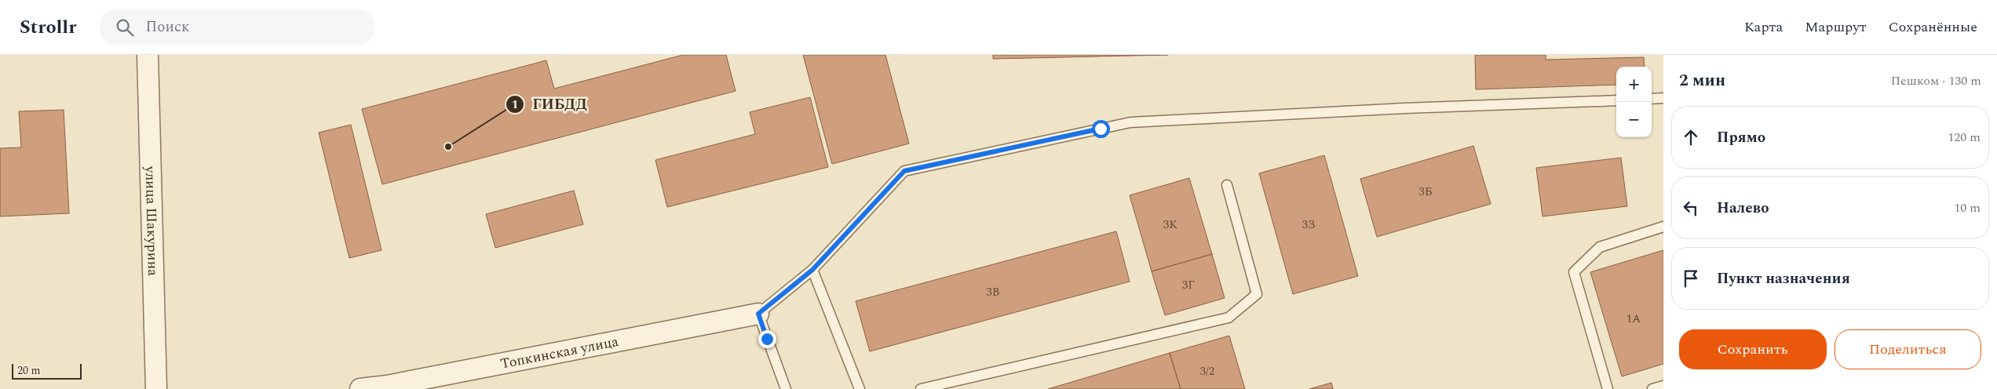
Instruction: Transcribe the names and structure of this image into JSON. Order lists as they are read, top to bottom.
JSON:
{
  "streets": {
    "street": ["улица Шакурина", "Топкинская улица"]
  },
  "places": ["ГИБДД"],
  "house_numbers": [
    "3Б",
    "3К",
    "3З",
    "3Г",
    "3В",
    "1А",
    "3/2"
  ],
  "scale_bar": "20 m",
  "page": {
    "header": "Strollr",
    "search": "Поиск",
    "nav": ["Карта", "Маршрут", "Сохранённые"],
    "heading": ["2 мин", "Пешком · 130 m"],
    "map_buttons": ["+", "−"],
    "list": [
      ["Прямо", "120 m"],
      ["Налево", "10 m"],
      "Пункт назначения"
    ],
    "buttons": ["Сохранить", "Поделиться"],
    "scale": "20 m"
  }
}
